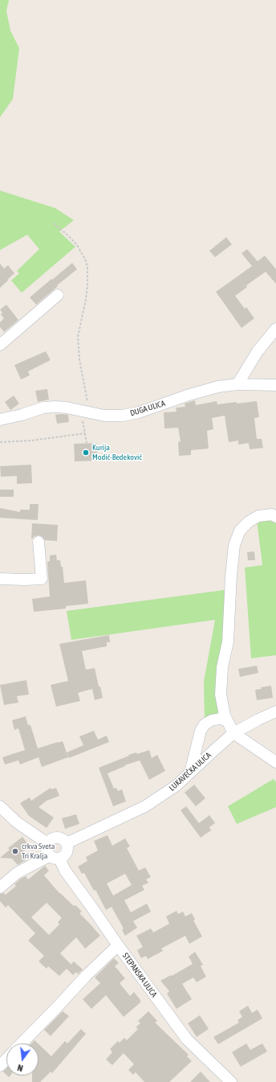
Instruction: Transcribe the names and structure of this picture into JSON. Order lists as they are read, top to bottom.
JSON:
{
  "streets": {
    "street": ["DUGA ULICA", "LUKAVEČKA ULICA", "STEPANSKA ULICA"]
  },
  "crossings": [
    ["LUKAVEČKA ULICA", "STEPANSKA ULICA"]
  ],
  "places": ["Kurija Modić-Bedeković", "crkva Sveta Tri Kralja"],
  "north": "bottom"
}
